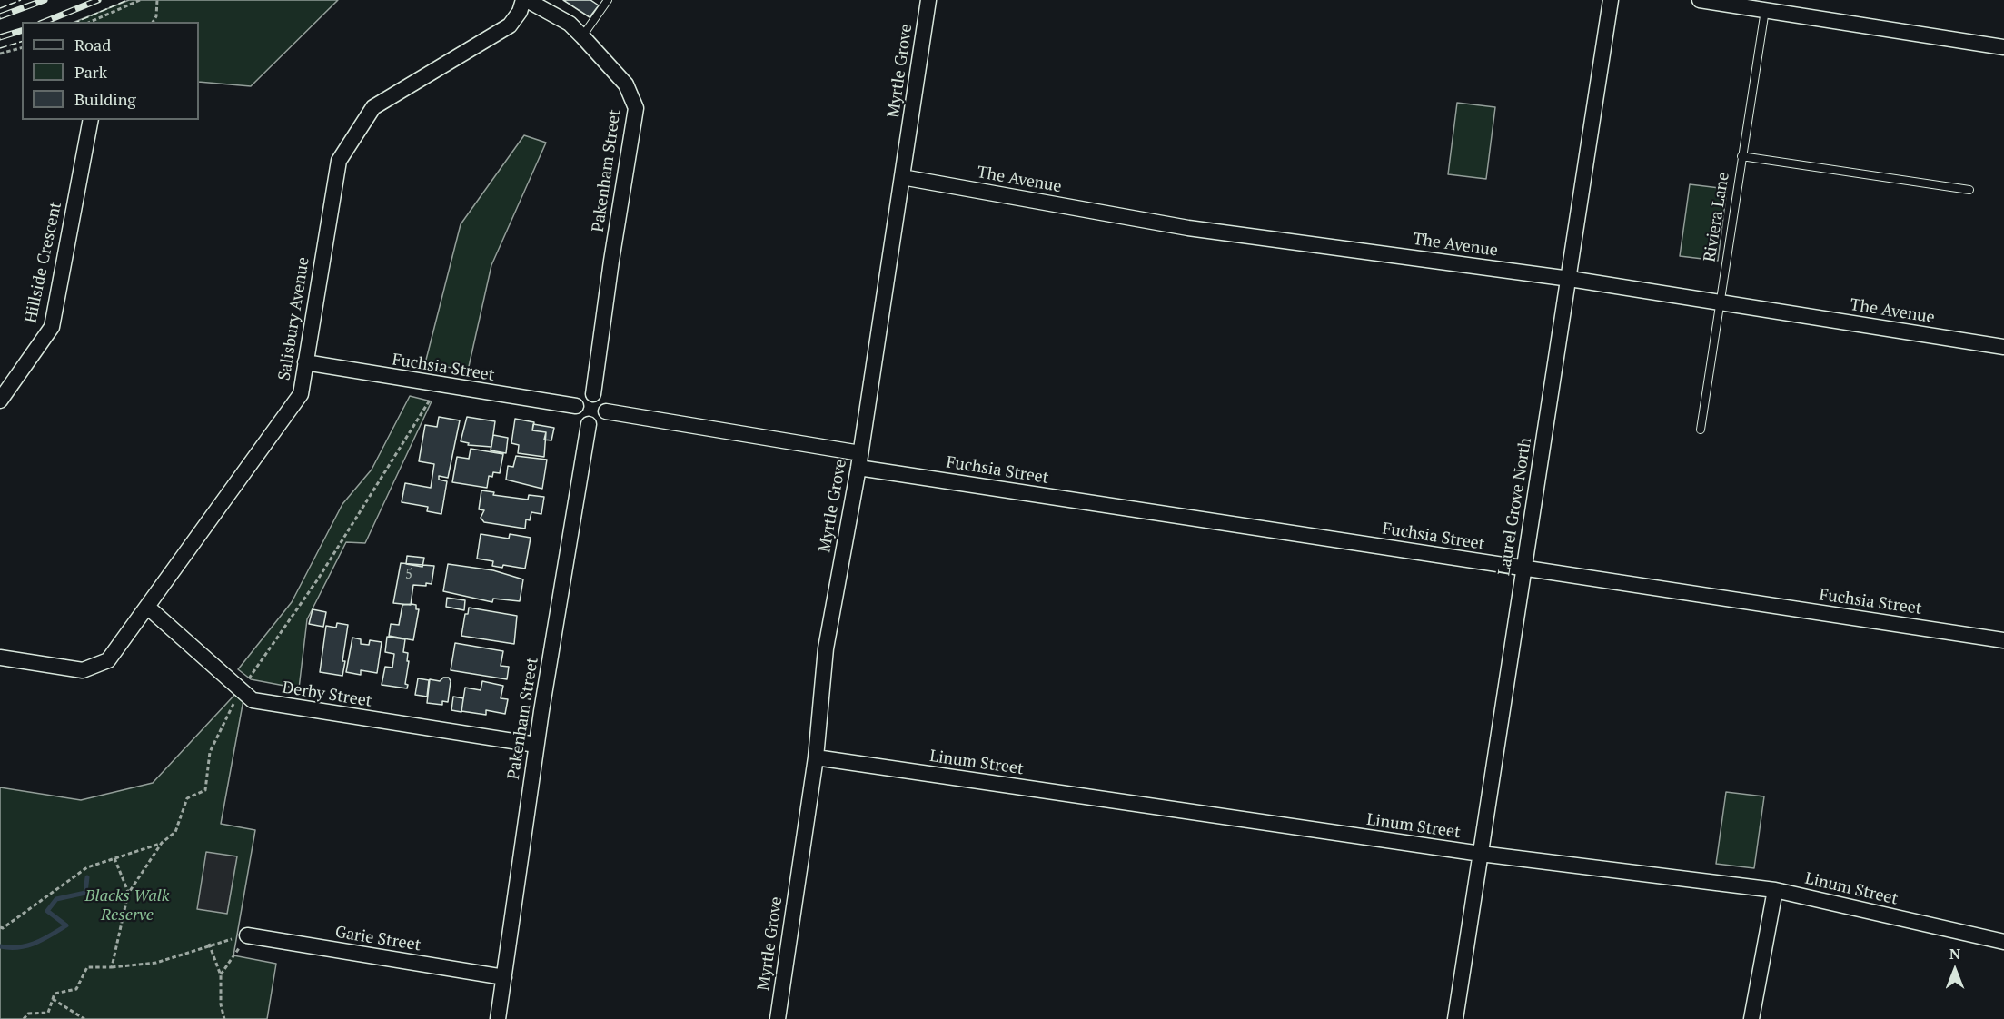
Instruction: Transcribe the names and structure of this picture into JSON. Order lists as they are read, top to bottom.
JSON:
{
  "streets": {
    "street": [
      "Myrtle Grove",
      "Pakenham Street",
      "The Avenue",
      "Hillside Crescent",
      "Salisbury Avenue",
      "Fuchsia Street",
      "Laurel Grove North",
      "Derby Street",
      "Linum Street",
      "Garie Street"
    ],
    "lane": ["Riviera Lane"]
  },
  "crossings": [
    ["Myrtle Grove", "The Avenue"],
    ["Myrtle Grove", "Fuchsia Street"],
    ["Myrtle Grove", "Linum Street"],
    ["Pakenham Street", "Salisbury Avenue"],
    ["Pakenham Street", "Fuchsia Street"],
    ["Pakenham Street", "Derby Street"],
    ["Pakenham Street", "Garie Street"],
    ["The Avenue", "Riviera Lane"],
    ["The Avenue", "Laurel Grove North"],
    ["Salisbury Avenue", "Fuchsia Street"],
    ["Salisbury Avenue", "Derby Street"],
    ["Fuchsia Street", "Laurel Grove North"],
    ["Laurel Grove North", "Linum Street"]
  ],
  "parks": ["Blacks Walk Reserve"],
  "house_numbers": ["5"],
  "legend": ["Road", "Park", "Building"],
  "north": "top"
}
